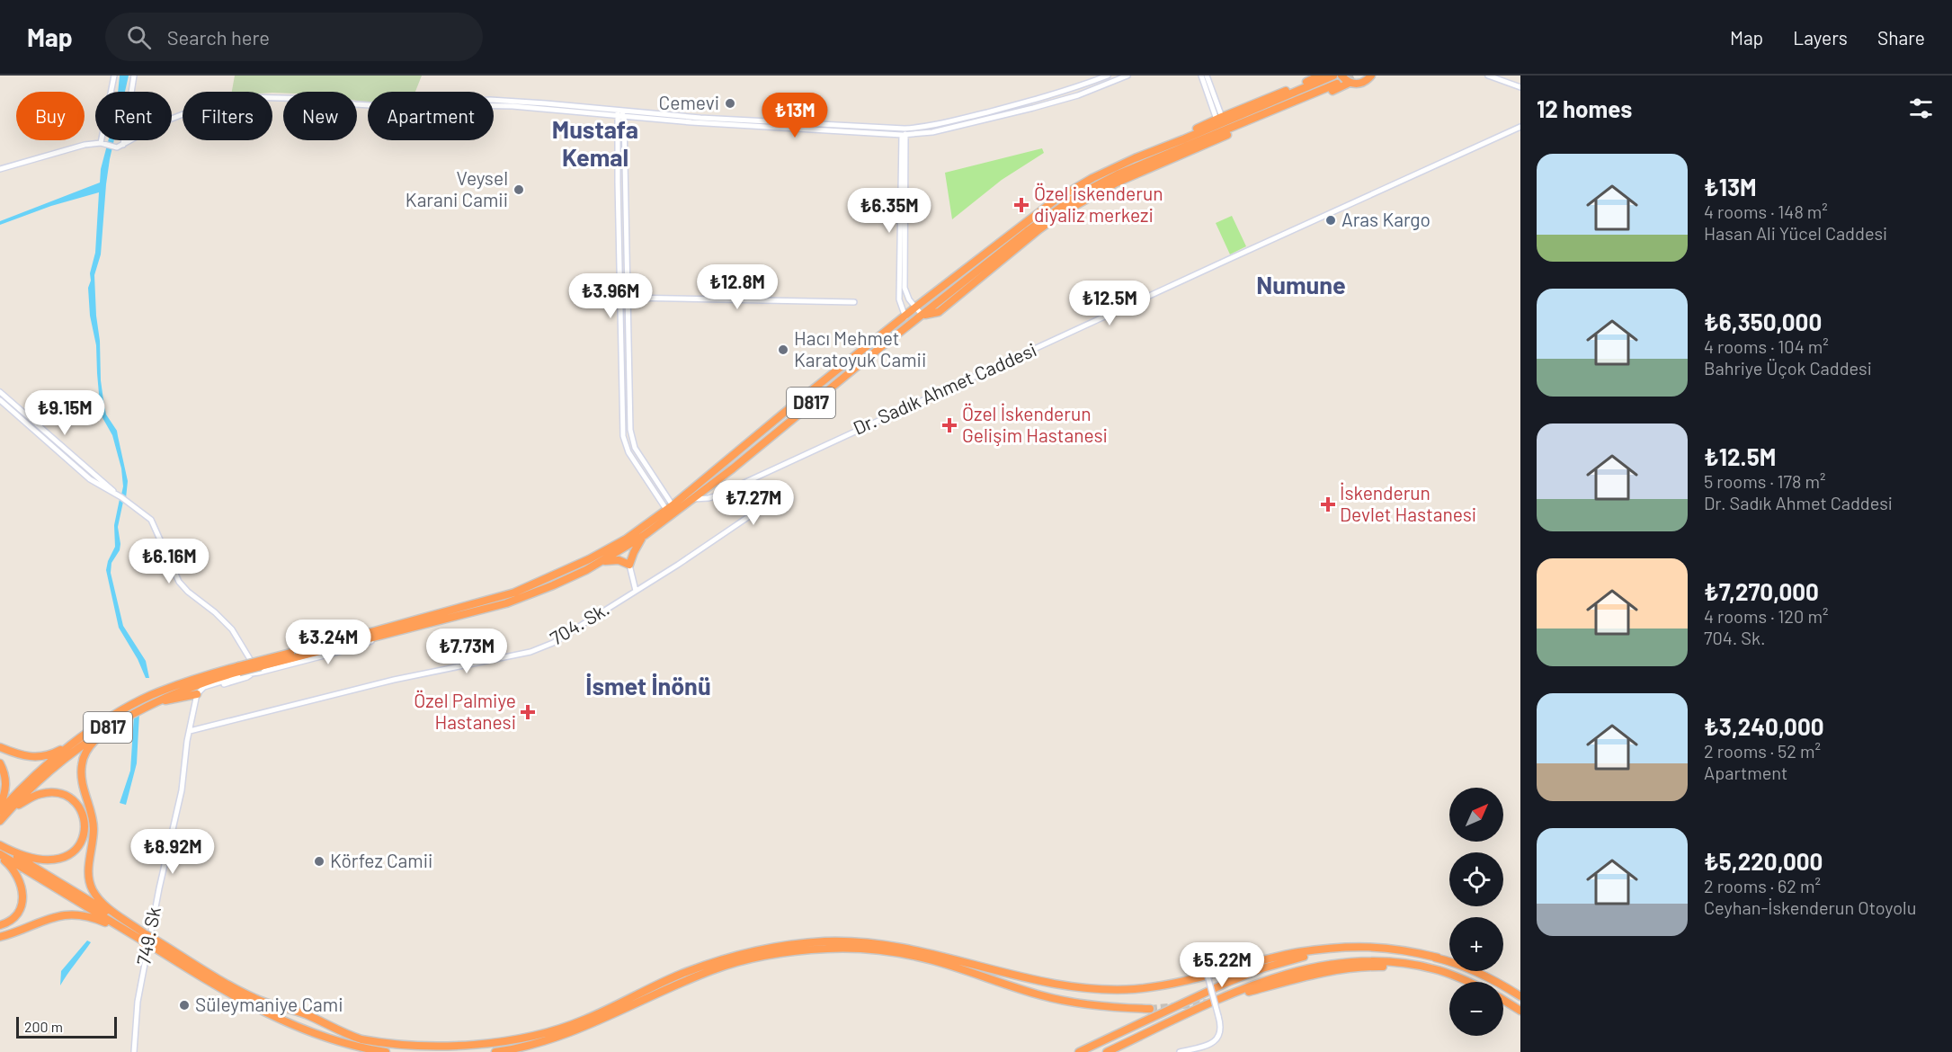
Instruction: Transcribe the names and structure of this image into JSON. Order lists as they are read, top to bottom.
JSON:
{
  "streets": {
    "highway": ["D817"],
    "street": ["Dr. Sadık Ahmet Caddesi", "704. Sk.", "749. Sk"]
  },
  "crossings": [
    ["Dr. Sadık Ahmet Caddesi", "D817"],
    ["704. Sk.", "749. Sk"]
  ],
  "districts": ["Mustafa Kemal", "Numune", "İsmet İnönü"],
  "places": {
    "other": [
      "Cemevi",
      "Veysel Karani Camii",
      "Aras Kargo",
      "Hacı Mehmet Karatoyuk Camii",
      "Körfez Camii",
      "Süleymaniye Cami"
    ],
    "health": [
      "Özel iskenderun diyaliz merkezi",
      "Özel İskenderun Gelişim Hastanesi",
      "İskenderun Devlet Hastanesi",
      "Özel Palmiye Hastanesi"
    ]
  },
  "scale_bar": "200 m",
  "north": "top right",
  "page": {
    "header": "Map",
    "search": "Search here",
    "nav": ["Map", "Layers", "Share"],
    "heading": "12 homes",
    "chip": [
      "Buy",
      "Rent",
      "Filters",
      "New",
      "Apartment"
    ],
    "price": [
      "₺13M",
      "₺6.35M",
      "₺12.8M",
      "₺3.96M",
      "₺12.5M",
      "₺9.15M",
      "₺7.27M",
      "₺6.16M",
      "₺3.24M",
      "₺7.73M",
      "₺8.92M",
      "₺5.22M"
    ],
    "list": [
      {
        "name": "₺13M",
        "note": "4 rooms · 148 m² · Hasan Ali Yücel Caddesi"
      },
      {
        "name": "₺6,350,000",
        "note": "4 rooms · 104 m² · Bahriye Üçok Caddesi"
      },
      {
        "name": "₺12.5M",
        "note": "5 rooms · 178 m² · Dr. Sadık Ahmet Caddesi"
      },
      {
        "name": "₺7,270,000",
        "note": "4 rooms · 120 m² · 704. Sk."
      },
      {
        "name": "₺3,240,000",
        "note": "2 rooms · 52 m² · Apartment"
      },
      {
        "name": "₺5,220,000",
        "note": "2 rooms · 62 m² · Ceyhan-İskenderun Otoyolu"
      }
    ],
    "map_buttons": ["+", "−"],
    "scale": "200 m"
  }
}
